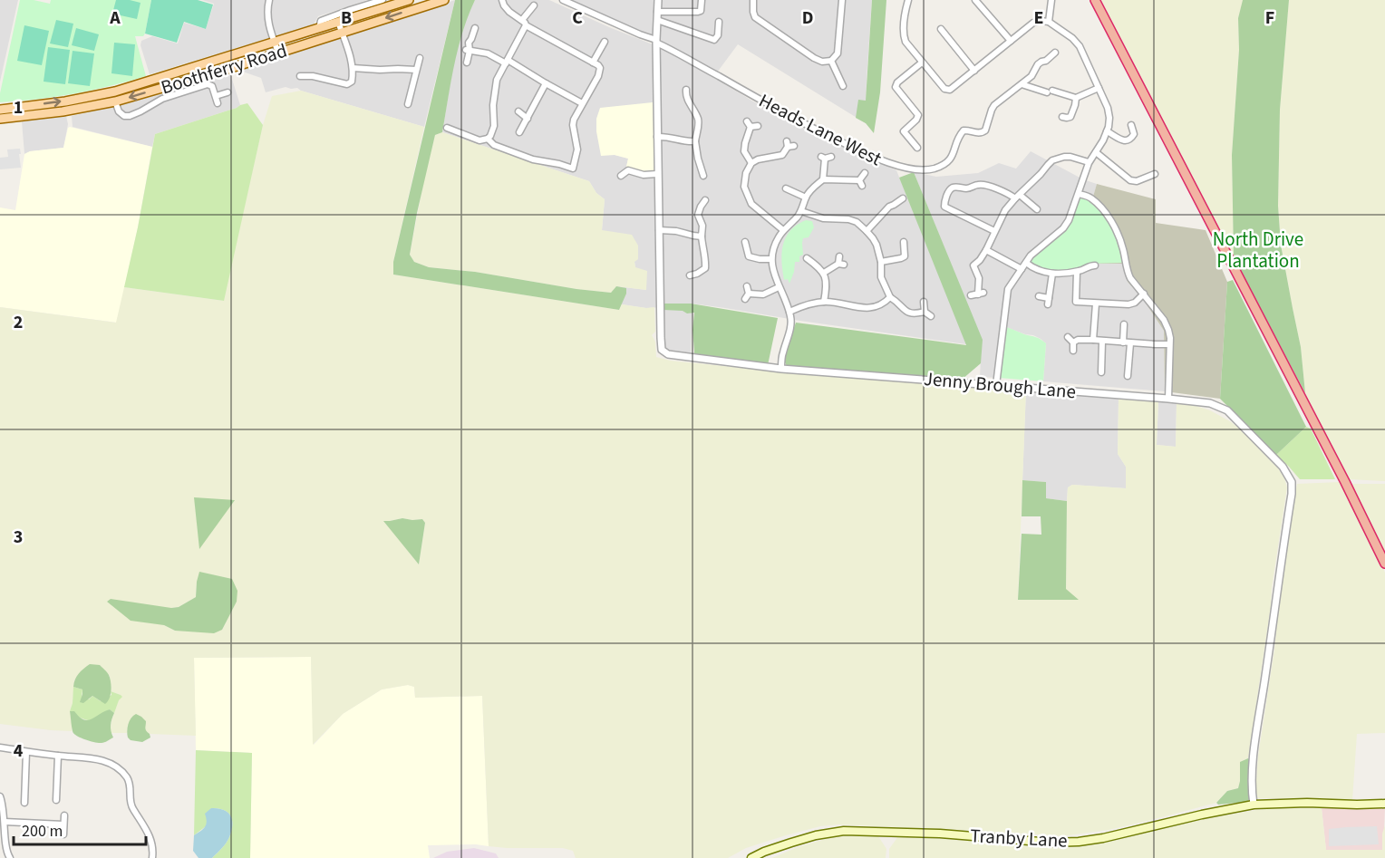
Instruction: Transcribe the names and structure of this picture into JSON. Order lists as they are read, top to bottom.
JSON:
{
  "streets": {
    "main road": ["Boothferry Road", "Tranby Lane"],
    "street": ["Heads Lane West", "Jenny Brough Lane"]
  },
  "crossings": [
    ["Heads Lane West", "Jenny Brough Lane"],
    ["Jenny Brough Lane", "Tranby Lane"]
  ],
  "parks": ["North Drive Plantation"],
  "scale_bar": "200 m",
  "grid": {
    "columns": [
      "A",
      "B",
      "C",
      "D",
      "E",
      "F"
    ],
    "rows": [
      "1",
      "2",
      "3",
      "4"
    ]
  }
}
